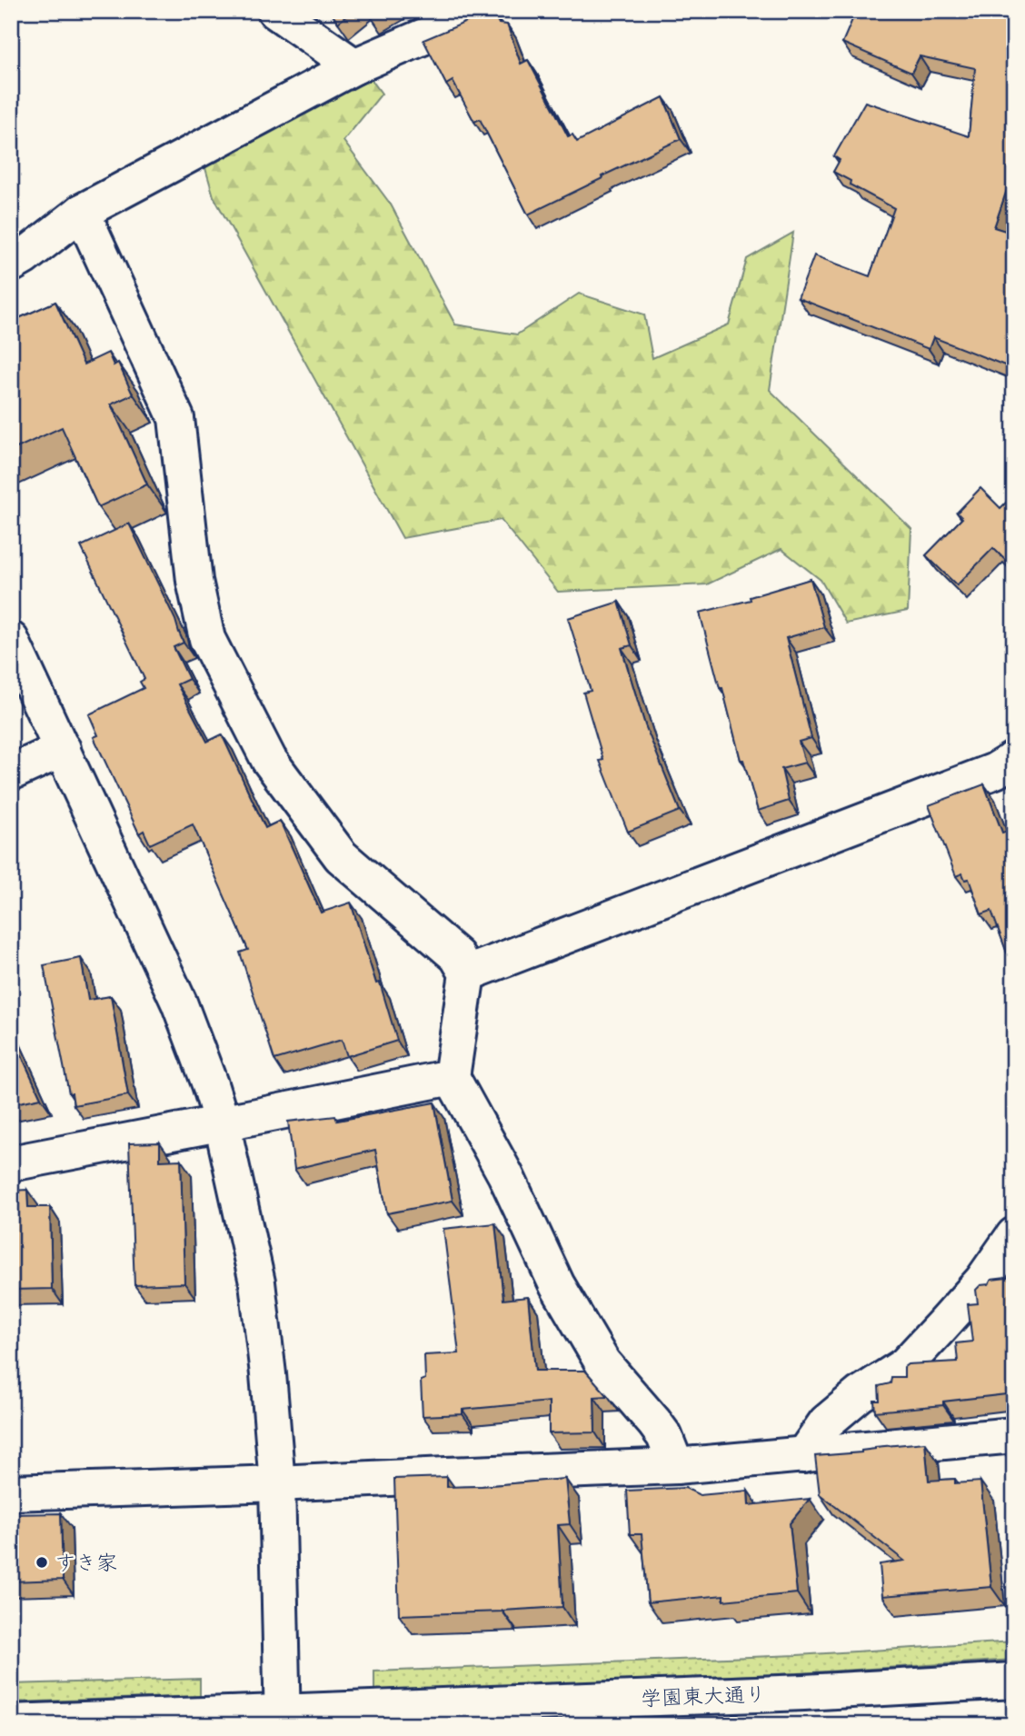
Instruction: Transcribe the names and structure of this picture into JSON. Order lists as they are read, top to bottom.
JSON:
{
  "streets": {
    "street": ["学園東大通り"]
  },
  "places": ["すき家"]
}
